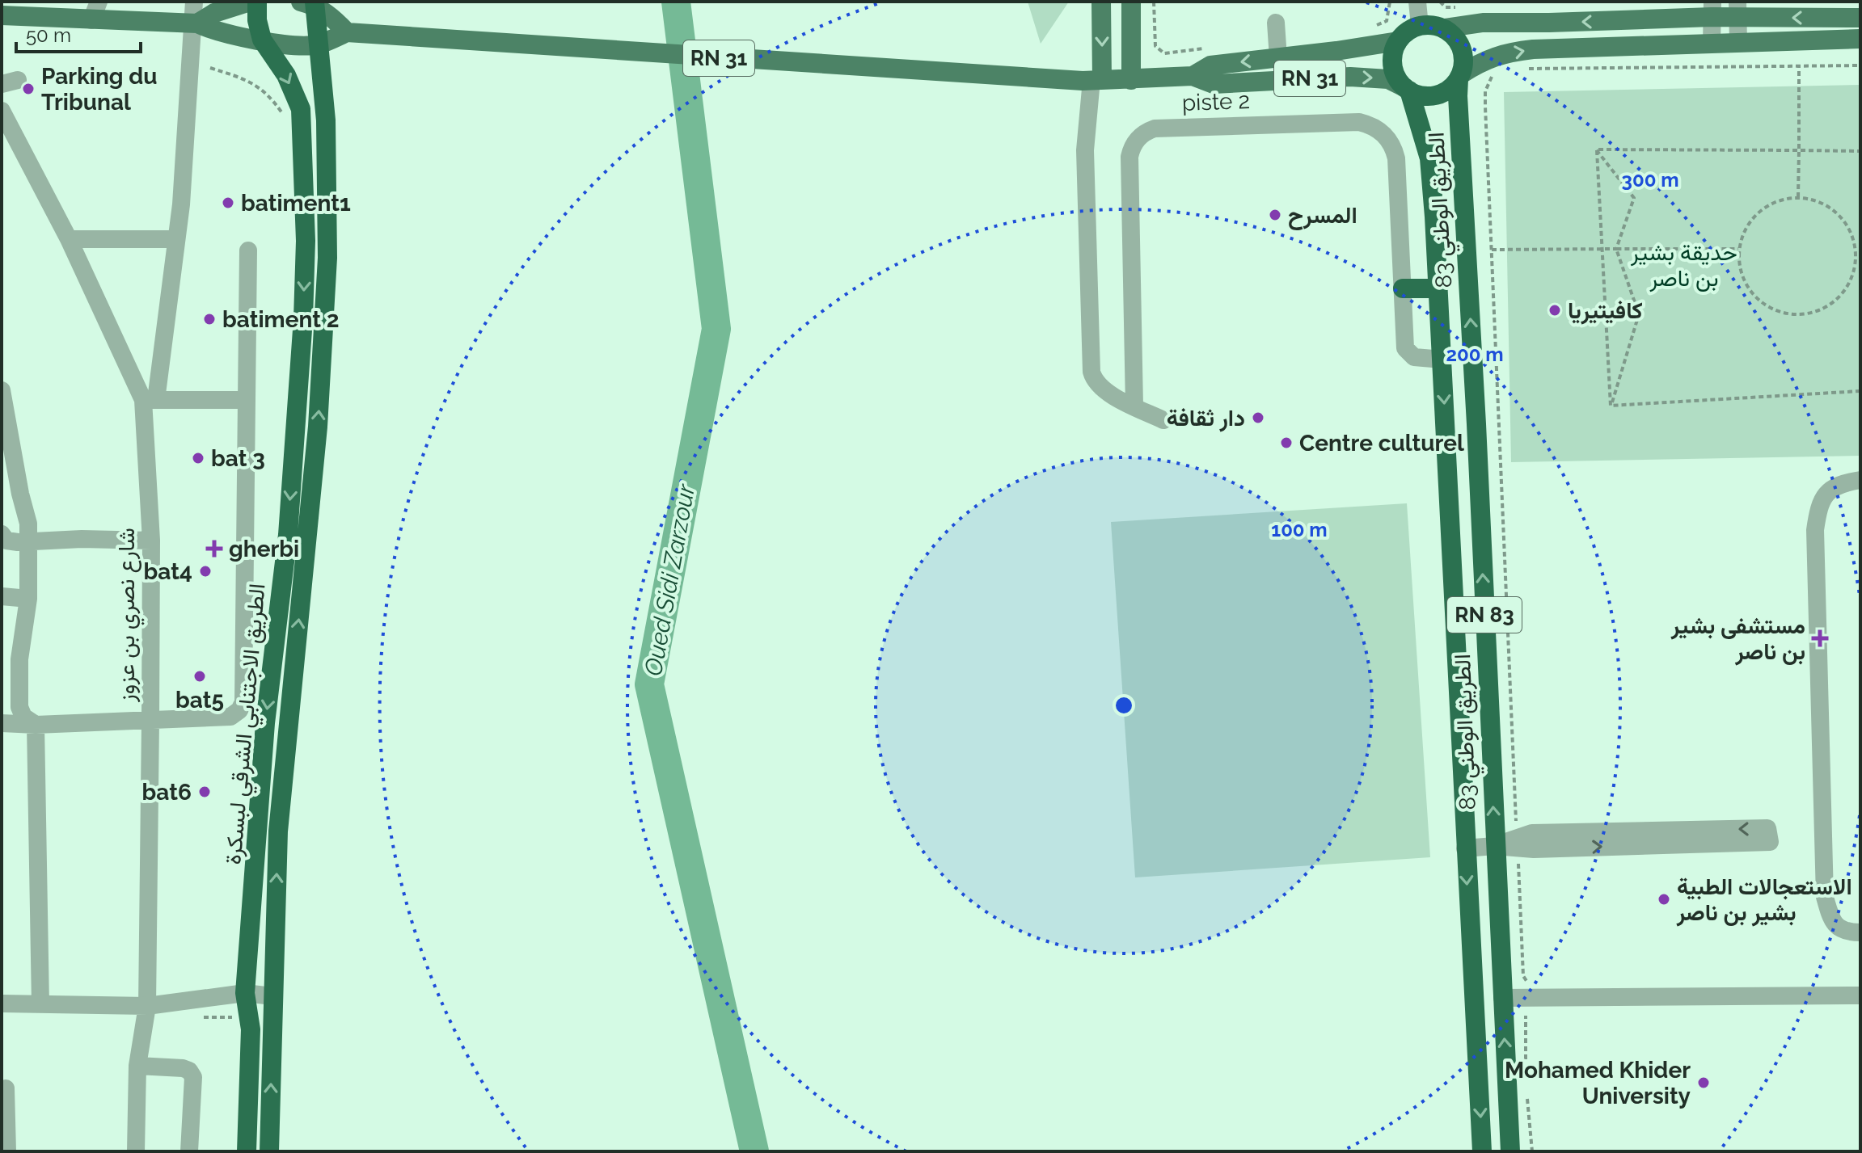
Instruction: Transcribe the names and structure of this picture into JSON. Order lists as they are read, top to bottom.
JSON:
{
  "streets": {
    "highway": ["الطريق الوطني 83", "RN 83", "الطريق الاجتنابي الشرقي لبسكرة"],
    "main road": ["RN 31"],
    "street": ["piste 2", "شارع نصري بن عزوز"]
  },
  "crossings": [
    ["RN 31", "الطريق الوطني 83"],
    ["RN 31", "الطريق الاجتنابي الشرقي لبسكرة"],
    ["piste 2", "الطريق الوطني 83"]
  ],
  "water": ["Oued Sidi Zarzour"],
  "parks": ["حديقة بشير بن ناصر"],
  "places": {
    "other": [
      "Parking du Tribunal",
      "batiment1",
      "المسرح",
      "كافيتيريا",
      "batiment 2",
      "دار ثقافة",
      "Centre culturel",
      "bat 3",
      "bat4",
      "bat5",
      "bat6",
      "الاستعجالات الطبية بشير بن ناصر",
      "Mohamed Khider University"
    ],
    "health": ["gherbi", "مستشفى بشير بن ناصر"]
  },
  "scale_bar": "50 m",
  "rings": ["300 m", "200 m", "100 m"]
}
